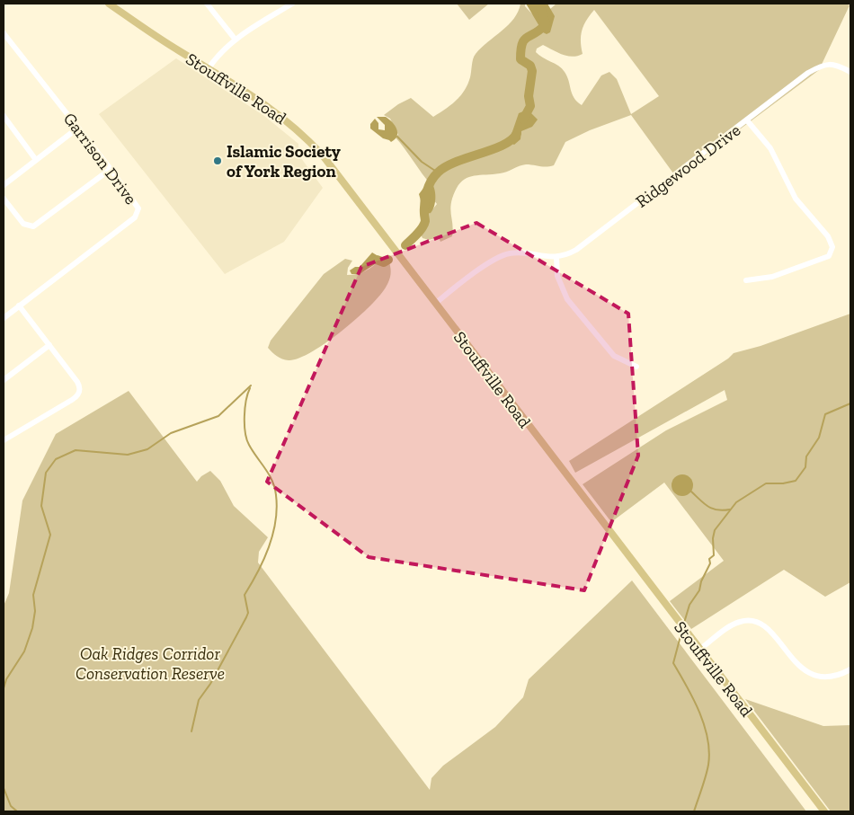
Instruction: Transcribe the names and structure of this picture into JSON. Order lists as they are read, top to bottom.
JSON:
{
  "streets": {
    "main road": ["Stouffville Road"],
    "street": ["Garrison Drive", "Ridgewood Drive"]
  },
  "parks": ["Oak Ridges Corridor Conservation Reserve"],
  "places": ["Islamic Society of York Region"]
}
